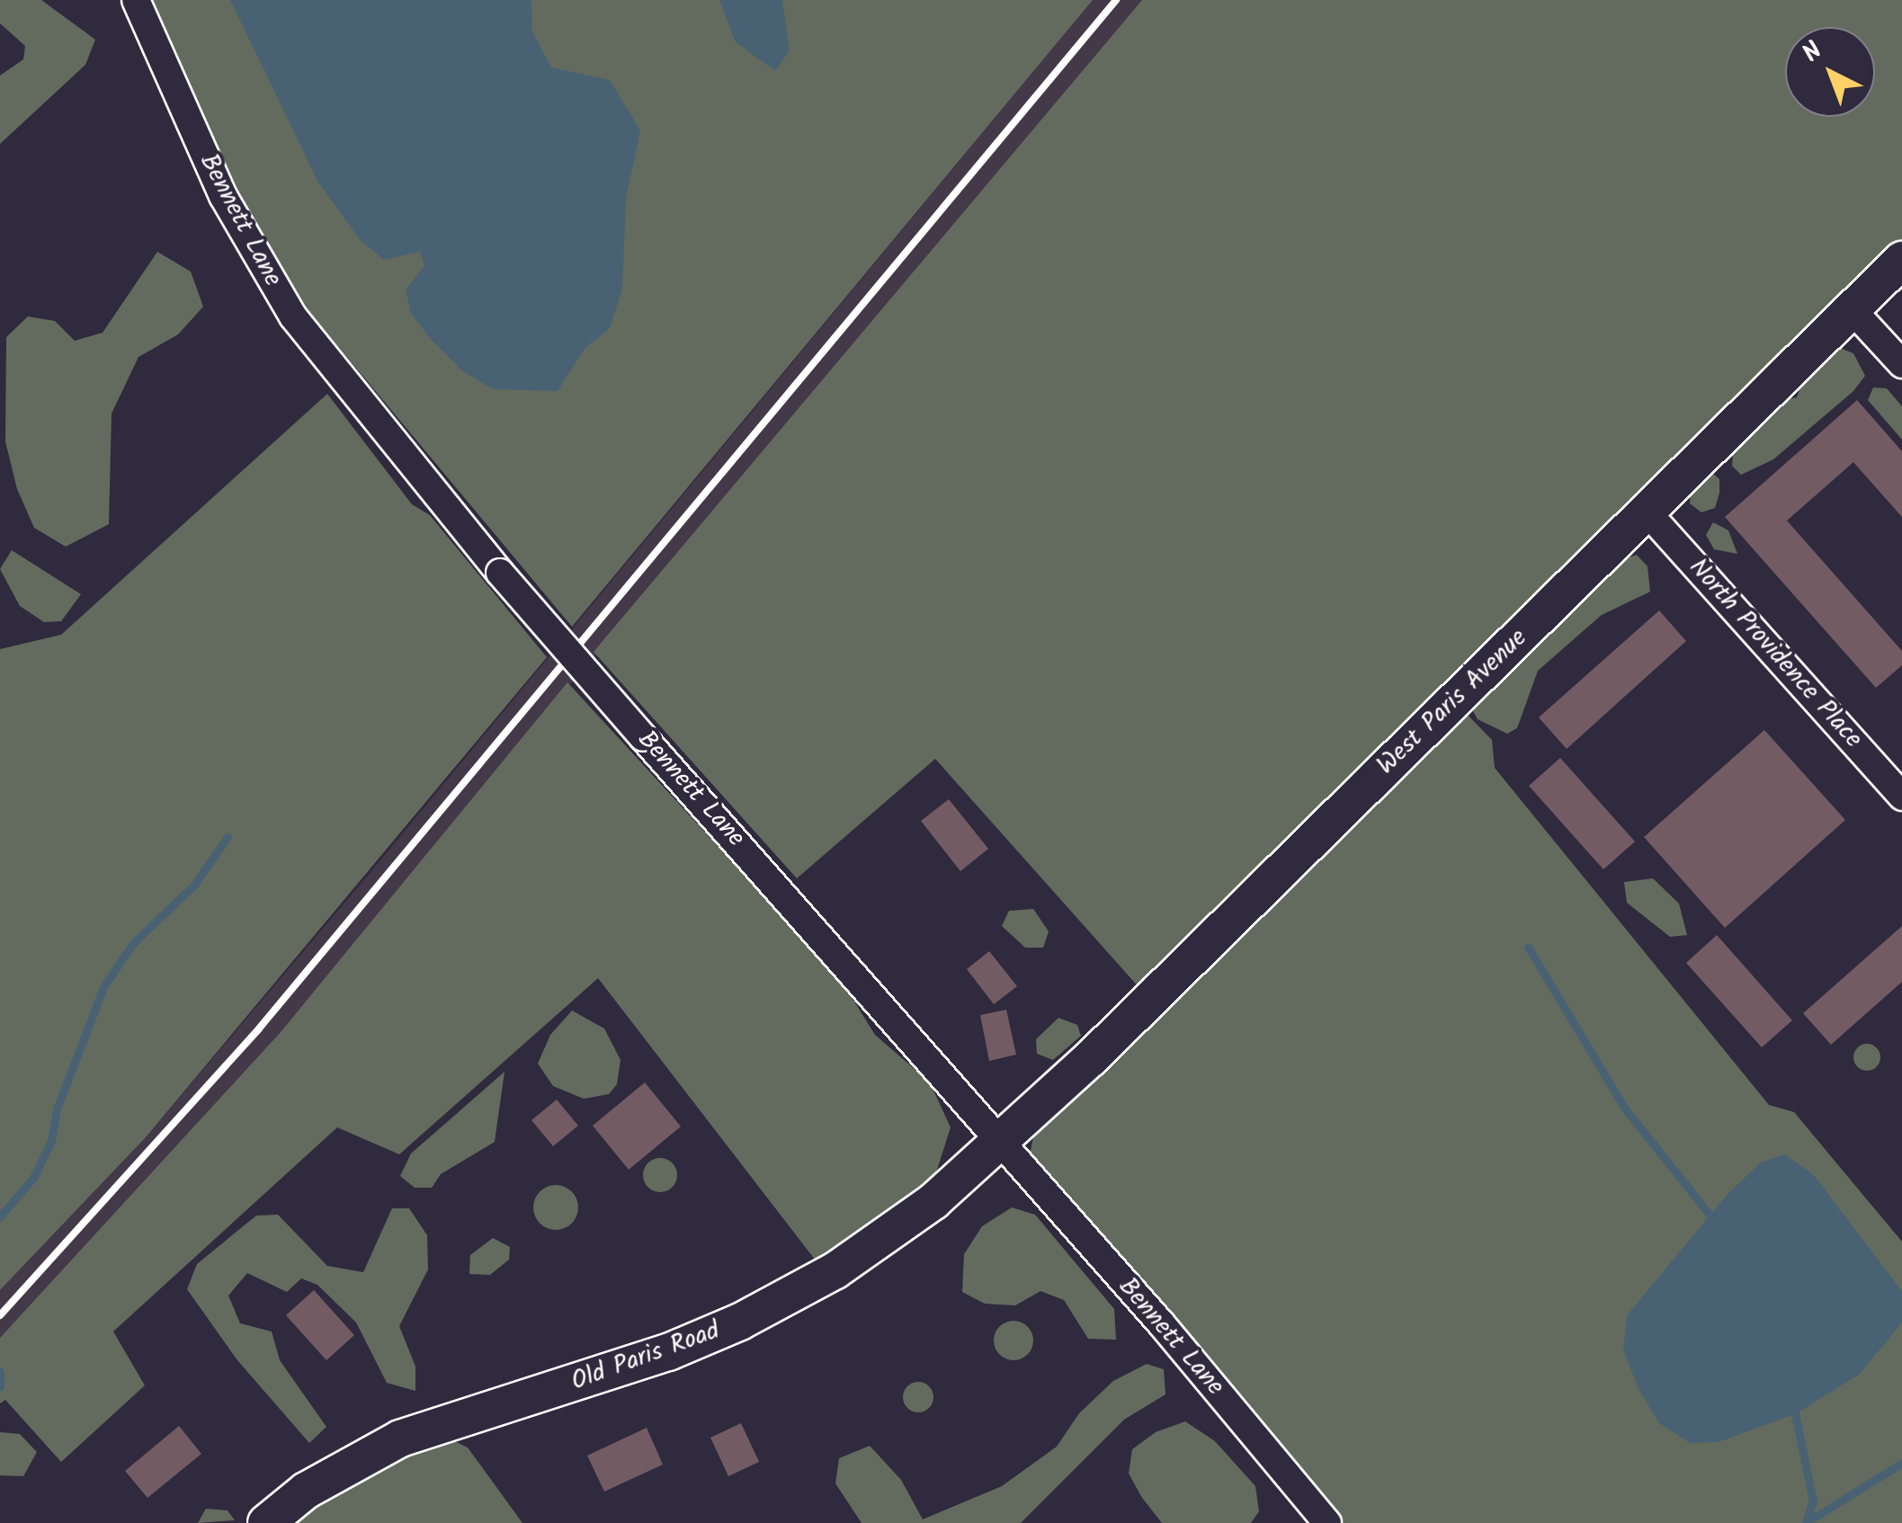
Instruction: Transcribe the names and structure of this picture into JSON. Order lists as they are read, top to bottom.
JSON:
{
  "streets": {
    "main road": ["West Paris Avenue", "Old Paris Road"],
    "street": ["Bennett Lane", "North Providence Place"]
  },
  "crossings": [
    ["Bennett Lane", "West Paris Avenue"],
    ["Bennett Lane", "Old Paris Road"],
    ["North Providence Place", "West Paris Avenue"],
    ["West Paris Avenue", "Old Paris Road"]
  ],
  "north": "top left"
}
